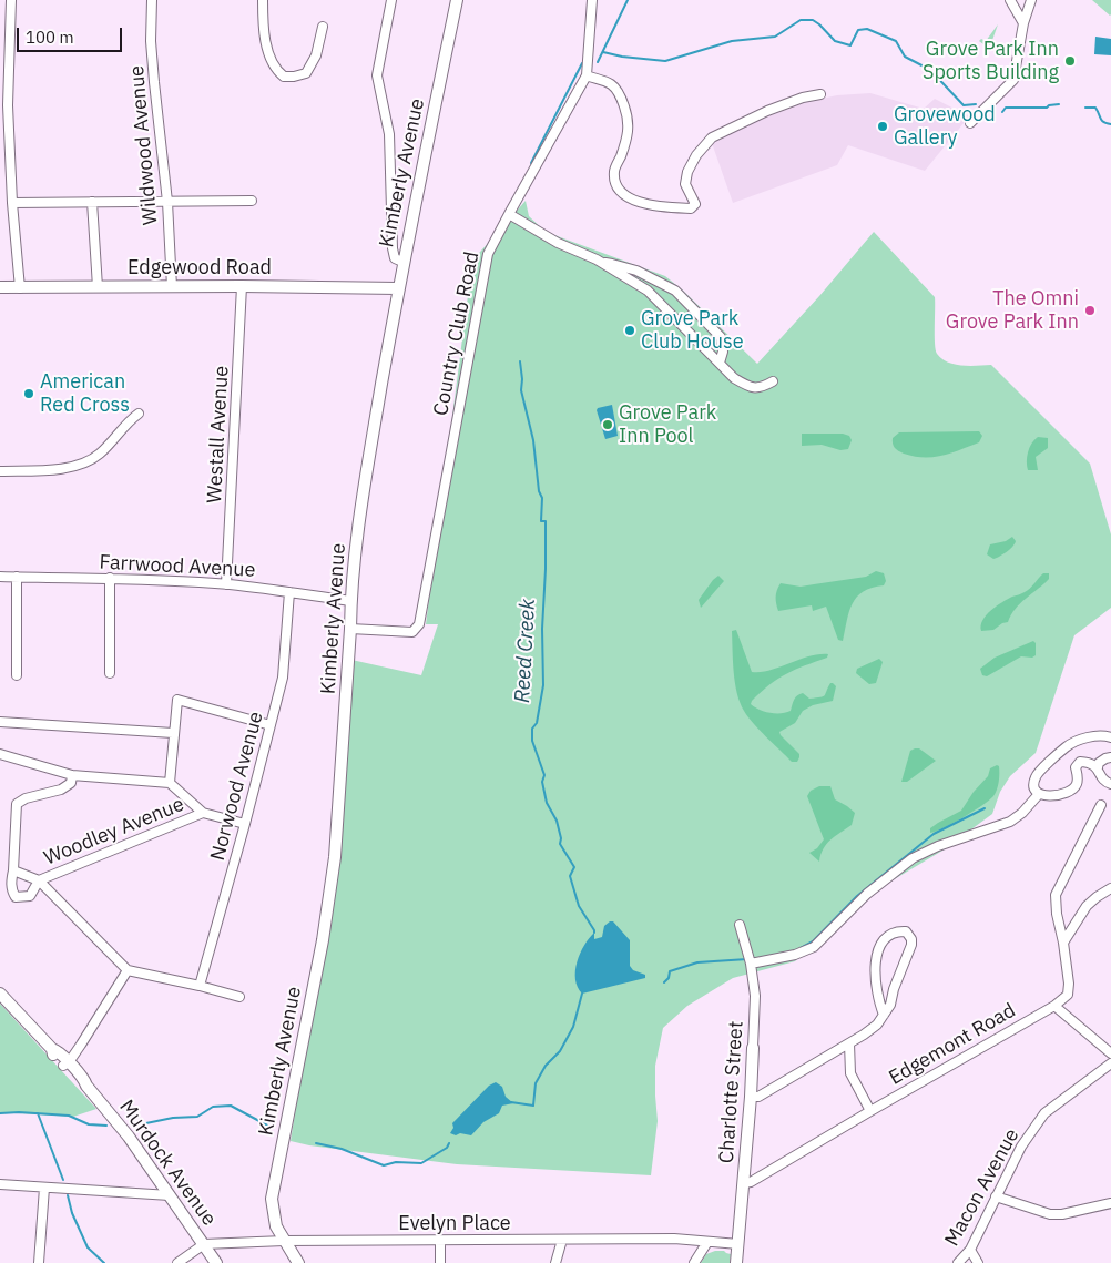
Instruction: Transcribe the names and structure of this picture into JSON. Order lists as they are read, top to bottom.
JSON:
{
  "streets": {
    "street": [
      "Wildwood Avenue",
      "Kimberly Avenue",
      "Edgewood Road",
      "Country Club Road",
      "Westall Avenue",
      "Farrwood Avenue",
      "Norwood Avenue",
      "Woodley Avenue",
      "Edgemont Road",
      "Charlotte Street",
      "Murdock Avenue",
      "Macon Avenue",
      "Evelyn Place"
    ]
  },
  "crossings": [
    ["Wildwood Avenue", "Edgewood Road"],
    ["Kimberly Avenue", "Edgewood Road"],
    ["Kimberly Avenue", "Country Club Road"],
    ["Kimberly Avenue", "Farrwood Avenue"],
    ["Kimberly Avenue", "Evelyn Place"],
    ["Edgewood Road", "Westall Avenue"],
    ["Westall Avenue", "Farrwood Avenue"],
    ["Farrwood Avenue", "Norwood Avenue"],
    ["Edgemont Road", "Charlotte Street"],
    ["Charlotte Street", "Evelyn Place"],
    ["Murdock Avenue", "Evelyn Place"]
  ],
  "water": ["Reed Creek"],
  "places": [
    "Grove Park Inn Sports Building",
    "Grovewood Gallery",
    "The Omni Grove Park Inn",
    "Grove Park Club House",
    "American Red Cross",
    "Grove Park Inn Pool"
  ],
  "scale_bar": "100 m"
}
